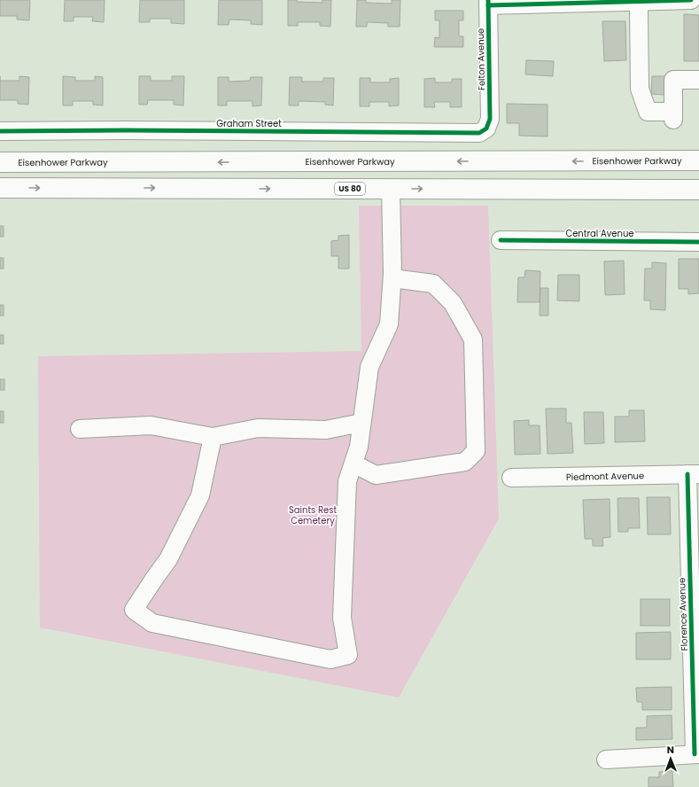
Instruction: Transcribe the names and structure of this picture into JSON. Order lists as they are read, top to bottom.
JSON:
{
  "streets": {
    "main road": ["Eisenhower Parkway", "US 80"],
    "street": [
      "Felton Avenue",
      "Graham Street",
      "Central Avenue",
      "Piedmont Avenue",
      "Florence Avenue"
    ]
  },
  "crossings": [
    ["Felton Avenue", "Graham Street"],
    ["Piedmont Avenue", "Florence Avenue"]
  ],
  "parks": ["Saints Rest Cemetery"],
  "north": "top"
}
